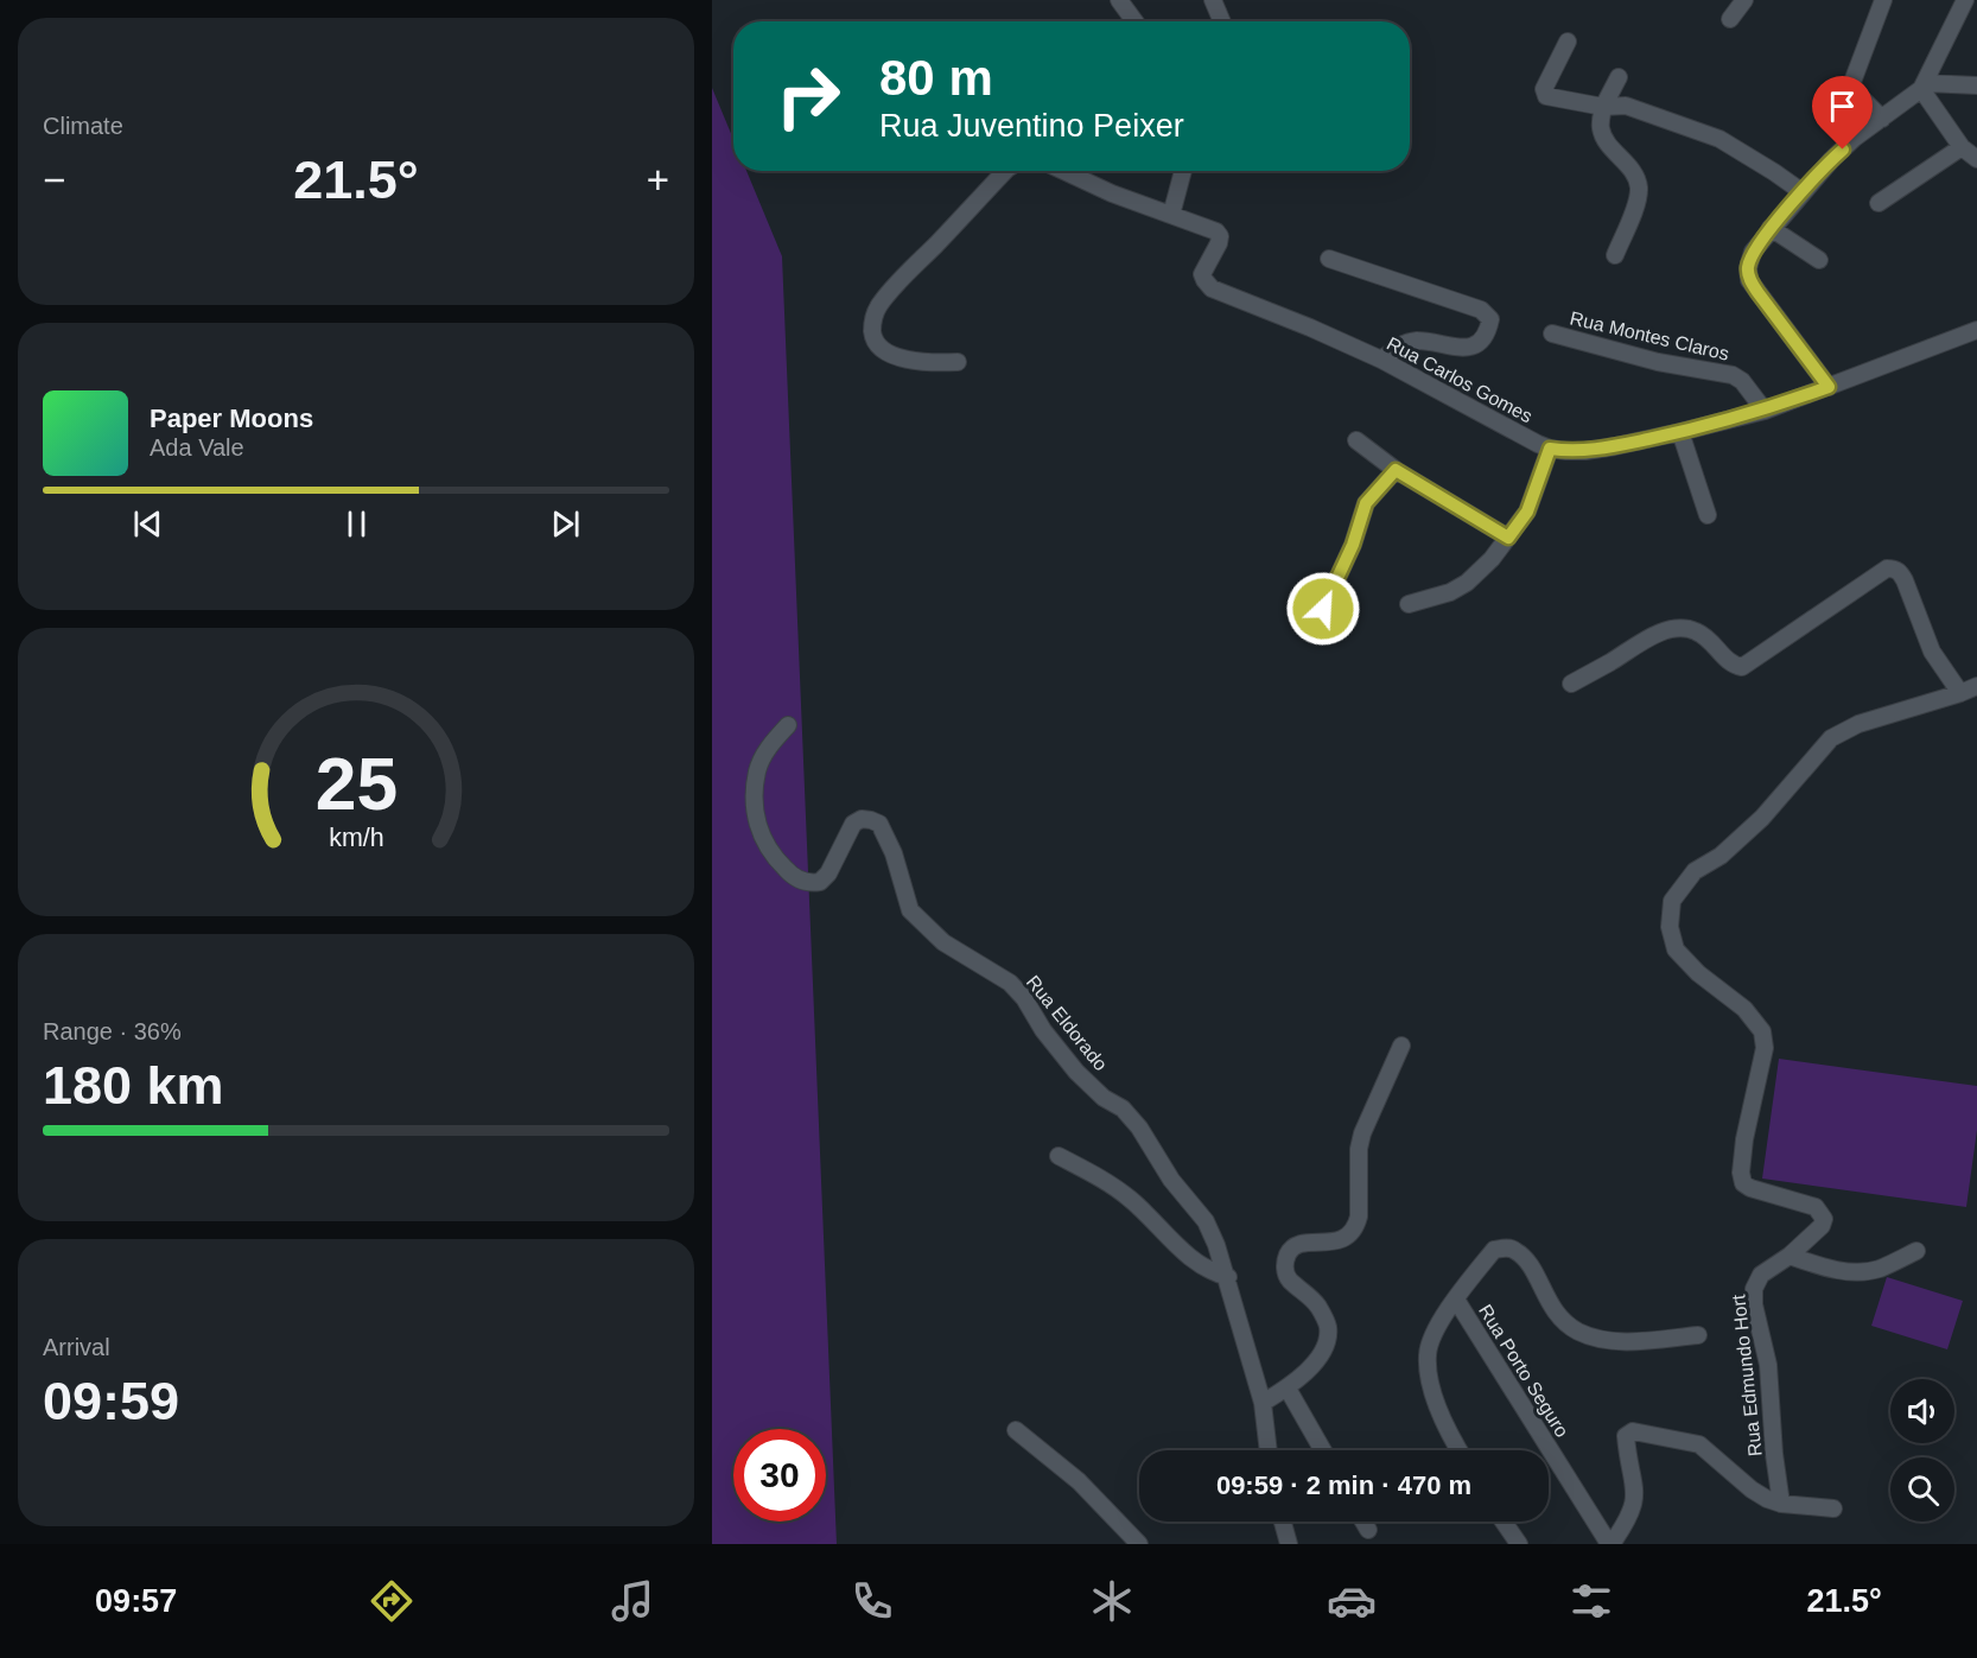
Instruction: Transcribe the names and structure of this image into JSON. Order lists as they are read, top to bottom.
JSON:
{
  "streets": {
    "street": [
      "Rua Montes Claros",
      "Rua Carlos Gomes",
      "Rua Eldorado",
      "Rua Porto Seguro",
      "Rua Edmundo Hort"
    ]
  },
  "crossings": [
    ["Rua Montes Claros", "Rua Carlos Gomes"]
  ],
  "page": {
    "tile": [
      "Climate",
      ["Range · 36%", "180 km"],
      ["Arrival", "09:59"]
    ],
    "turn": ["80 m", "Rua Juventino Peixer"],
    "heat": ["−", "21.5°", "+"],
    "song": ["Paper Moons", "Ada Vale"],
    "limit": "30",
    "trip": "09:59 · 2 min · 470 m",
    "tabs": ["09:57", "21.5°"],
    "gauge": ["25", "km/h"]
  }
}
